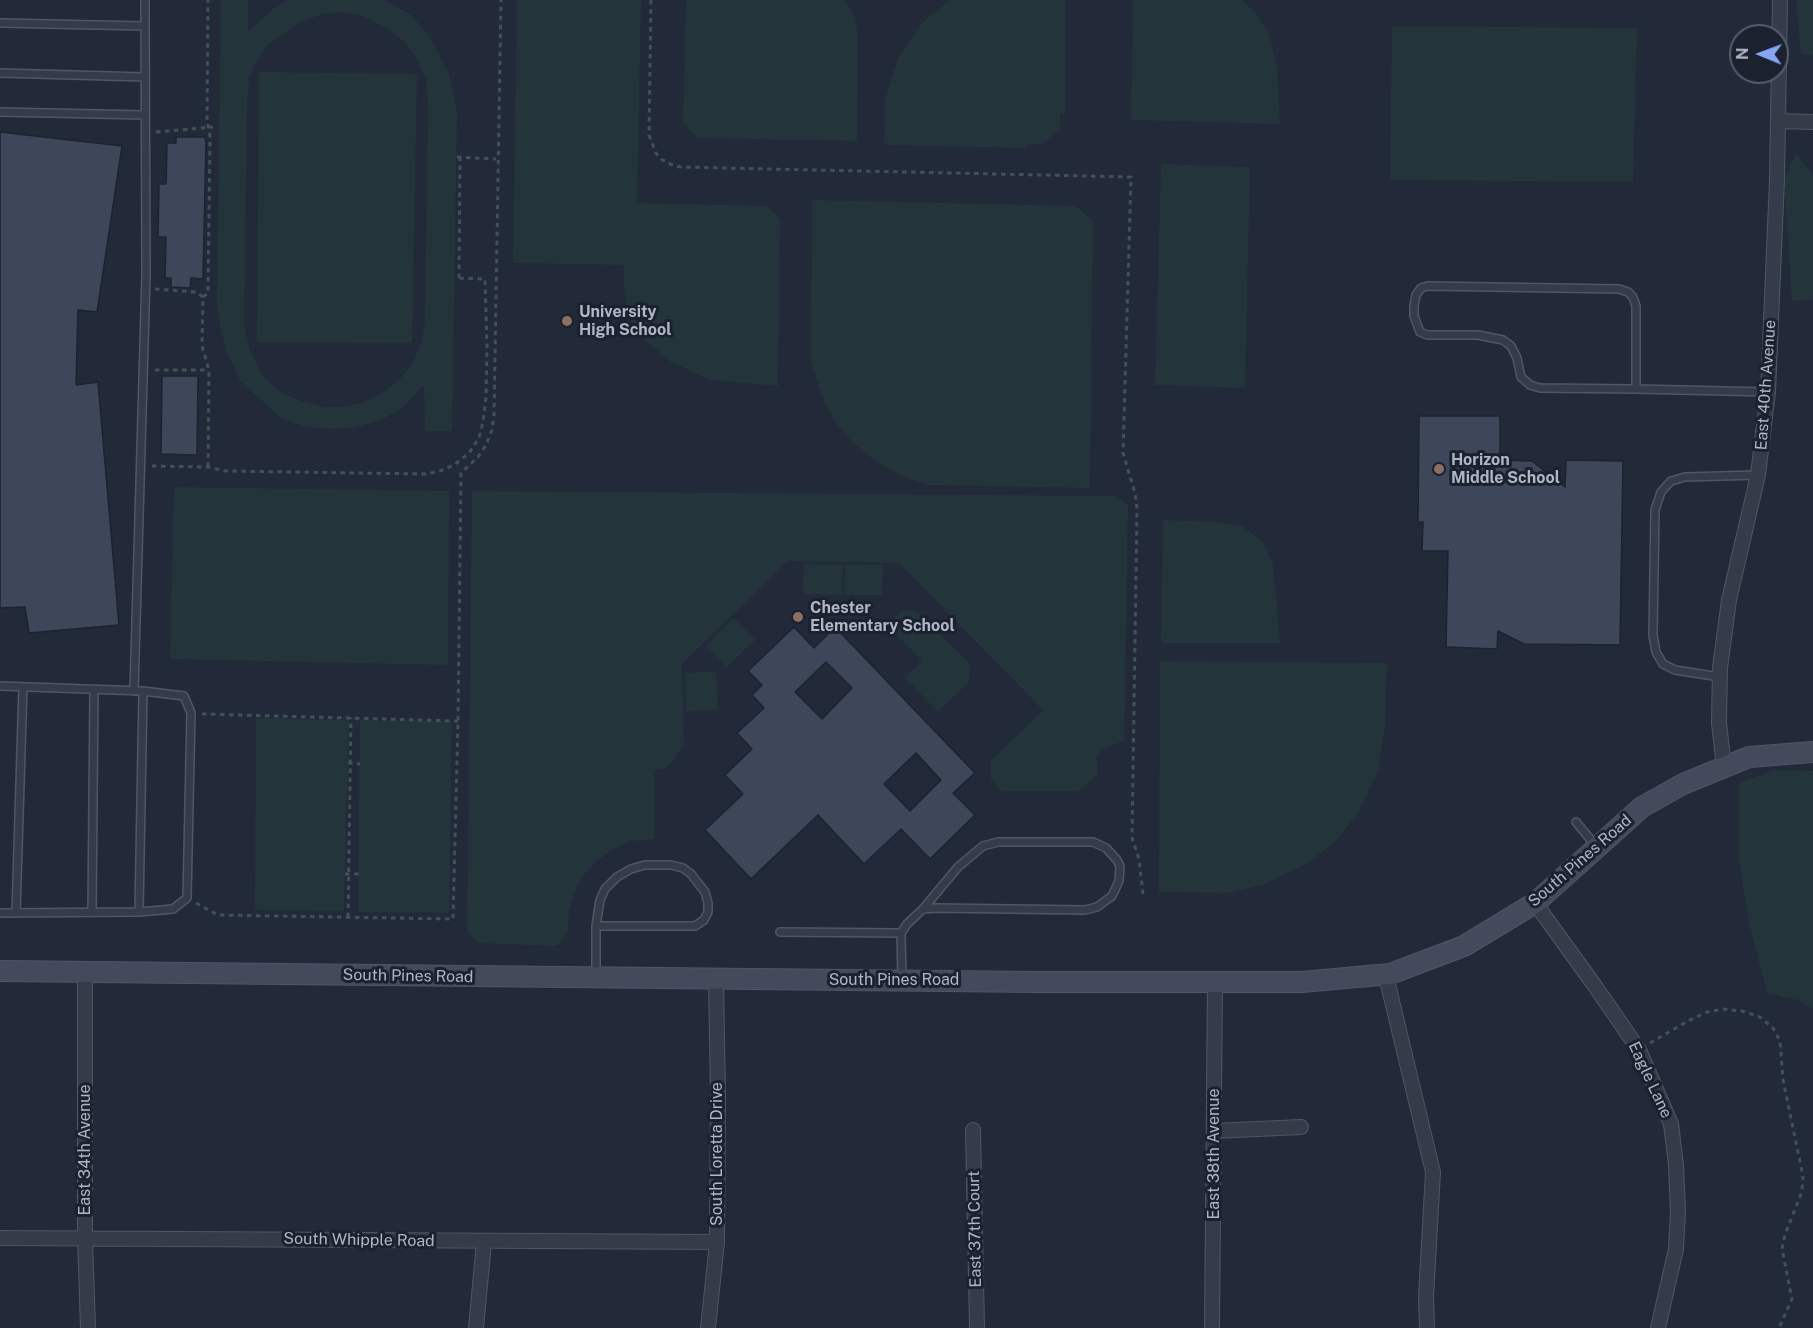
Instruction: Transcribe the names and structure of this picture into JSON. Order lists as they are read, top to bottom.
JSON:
{
  "streets": {
    "street": [
      "East 40th Avenue",
      "South Pines Road",
      "Eagle Lane",
      "East 34th Avenue",
      "South Loretta Drive",
      "East 38th Avenue",
      "East 37th Court",
      "South Whipple Road"
    ]
  },
  "crossings": [
    ["East 40th Avenue", "South Pines Road"],
    ["South Pines Road", "Eagle Lane"],
    ["South Pines Road", "East 34th Avenue"],
    ["South Pines Road", "South Loretta Drive"],
    ["South Pines Road", "East 38th Avenue"],
    ["East 34th Avenue", "South Whipple Road"],
    ["South Loretta Drive", "South Whipple Road"]
  ],
  "places": ["University High School", "Horizon Middle School", "Chester Elementary School"],
  "north": "left"
}
